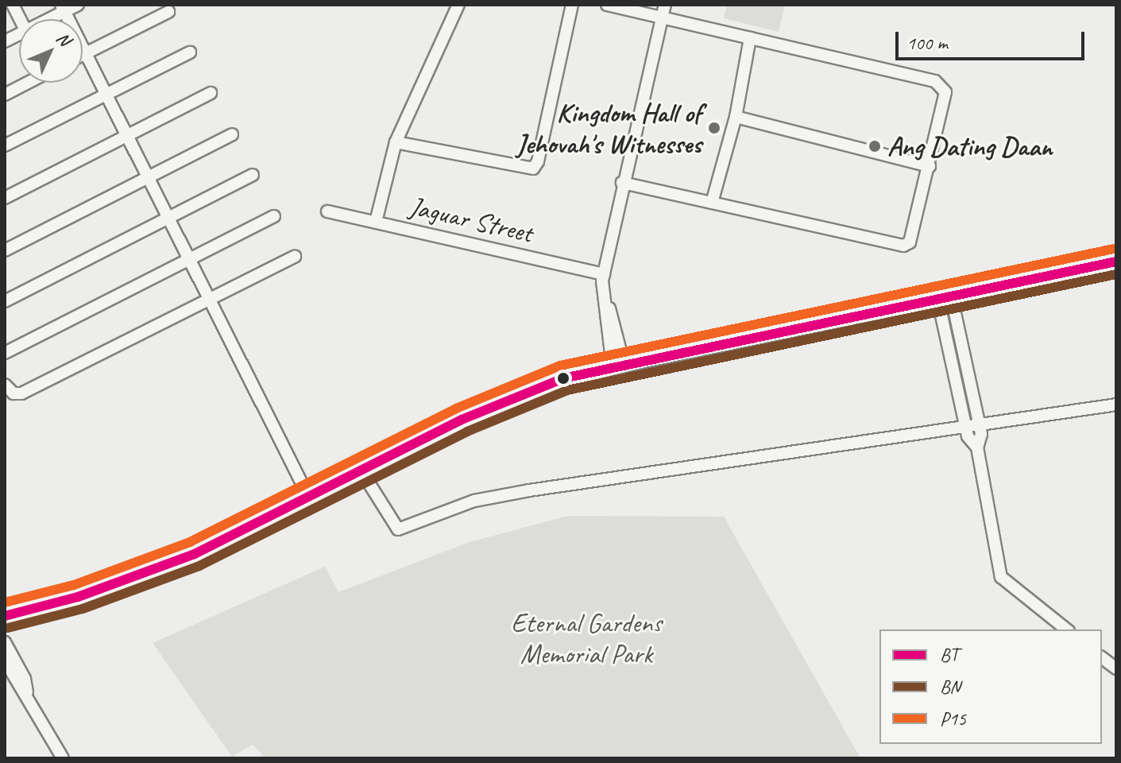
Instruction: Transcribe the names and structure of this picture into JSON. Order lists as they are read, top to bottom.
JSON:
{
  "streets": {
    "street": ["Jaguar Street"]
  },
  "parks": ["Eternal Gardens Memorial Park"],
  "places": ["Kingdom Hall of Jehovah's Witnesses", "Ang Dating Daan"],
  "lines": ["transit line P15", "transit line BT", "transit line BN"],
  "legend": ["BT", "BN", "P15"],
  "scale_bar": "100 m",
  "north": "top right"
}
